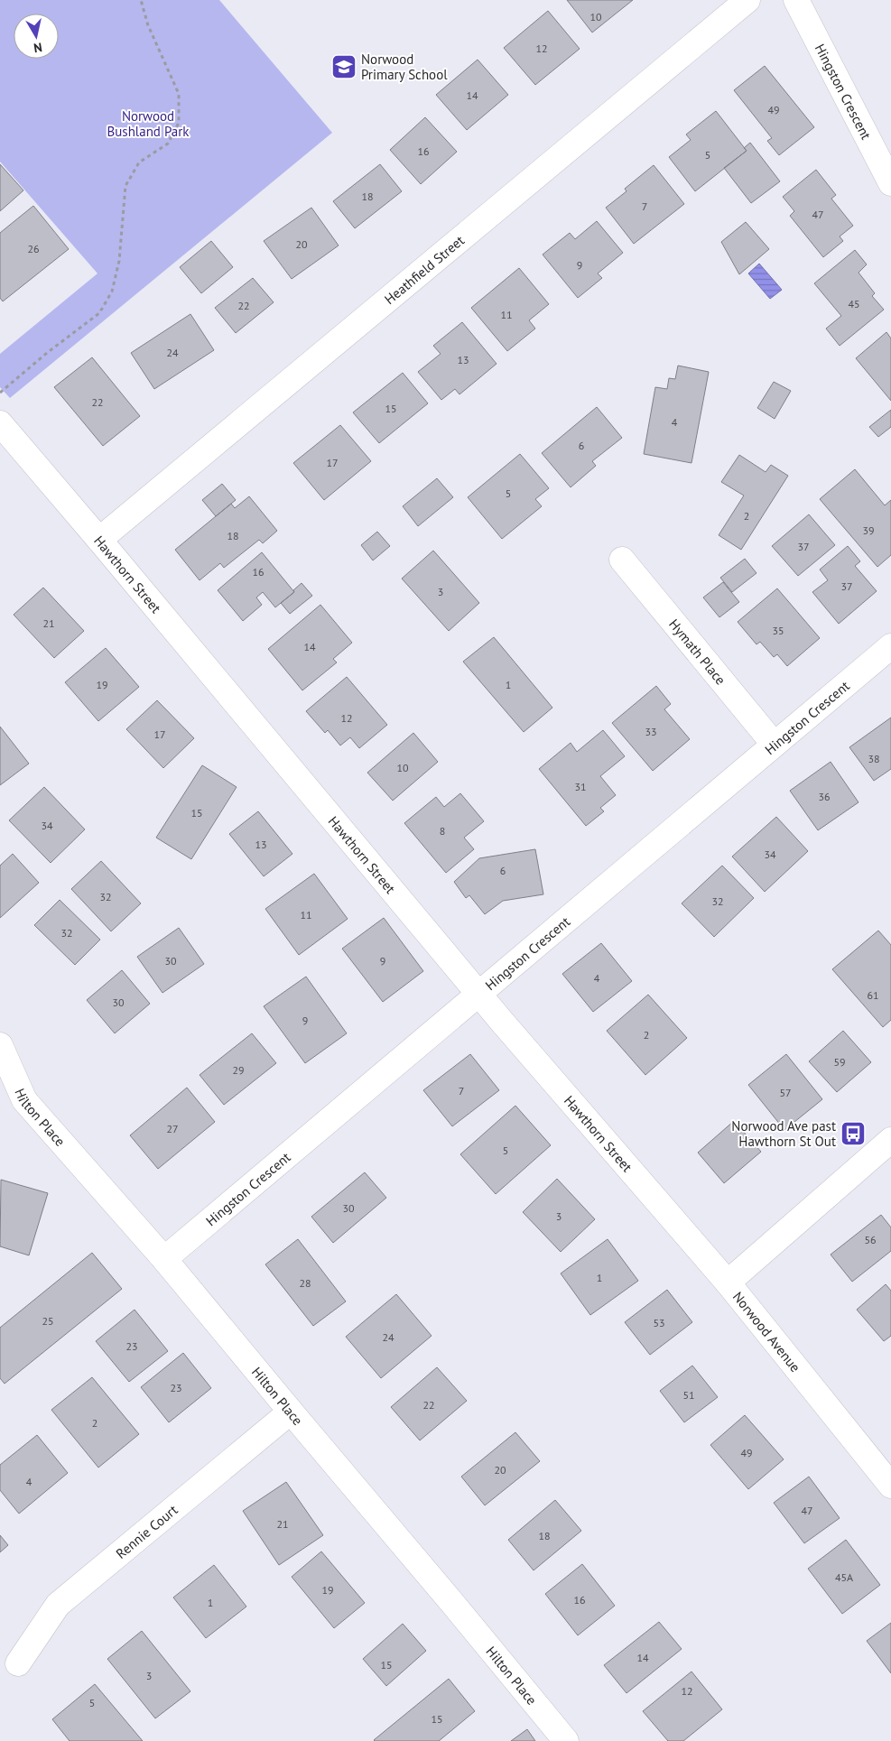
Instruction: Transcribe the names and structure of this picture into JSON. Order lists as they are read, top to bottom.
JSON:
{
  "streets": {
    "street": [
      "Hingston Crescent",
      "Heathfield Street",
      "Hawthorn Street",
      "Hymath Place",
      "Hilton Place",
      "Norwood Avenue",
      "Rennie Court"
    ]
  },
  "crossings": [
    ["Hingston Crescent", "Hawthorn Street"],
    ["Hingston Crescent", "Hymath Place"],
    ["Hingston Crescent", "Hilton Place"],
    ["Heathfield Street", "Hawthorn Street"],
    ["Hawthorn Street", "Norwood Avenue"],
    ["Hilton Place", "Rennie Court"]
  ],
  "parks": ["Norwood Bushland Park"],
  "places": {
    "school or university": ["Norwood Primary School"],
    "bus stop": ["Norwood Ave past Hawthorn St Out"]
  },
  "house_numbers": [
    "10",
    "12",
    "14",
    "49",
    "16",
    "5",
    "18",
    "7",
    "47",
    "20",
    "26",
    "9",
    "45",
    "22",
    "11",
    "24",
    "13",
    "22",
    "15",
    "4",
    "6",
    "17",
    "5",
    "2",
    "39",
    "18",
    "37",
    "16",
    "37",
    "3",
    "21",
    "35",
    "14",
    "19",
    "1",
    "12",
    "33",
    "17",
    "38",
    "10",
    "31",
    "36",
    "15",
    "34",
    "8",
    "13",
    "34",
    "6",
    "32",
    "32",
    "11",
    "32",
    "30",
    "9",
    "4",
    "61",
    "30",
    "9",
    "2",
    "59",
    "29",
    "7",
    "57",
    "27",
    "5",
    "30",
    "3",
    "56",
    "1",
    "28",
    "25",
    "53",
    "24",
    "23",
    "23",
    "51",
    "22",
    "2",
    "49",
    "20",
    "4",
    "47",
    "21",
    "18",
    "45A",
    "19",
    "16",
    "1",
    "14",
    "15",
    "3",
    "12",
    "5",
    "15"
  ],
  "north": "bottom"
}
